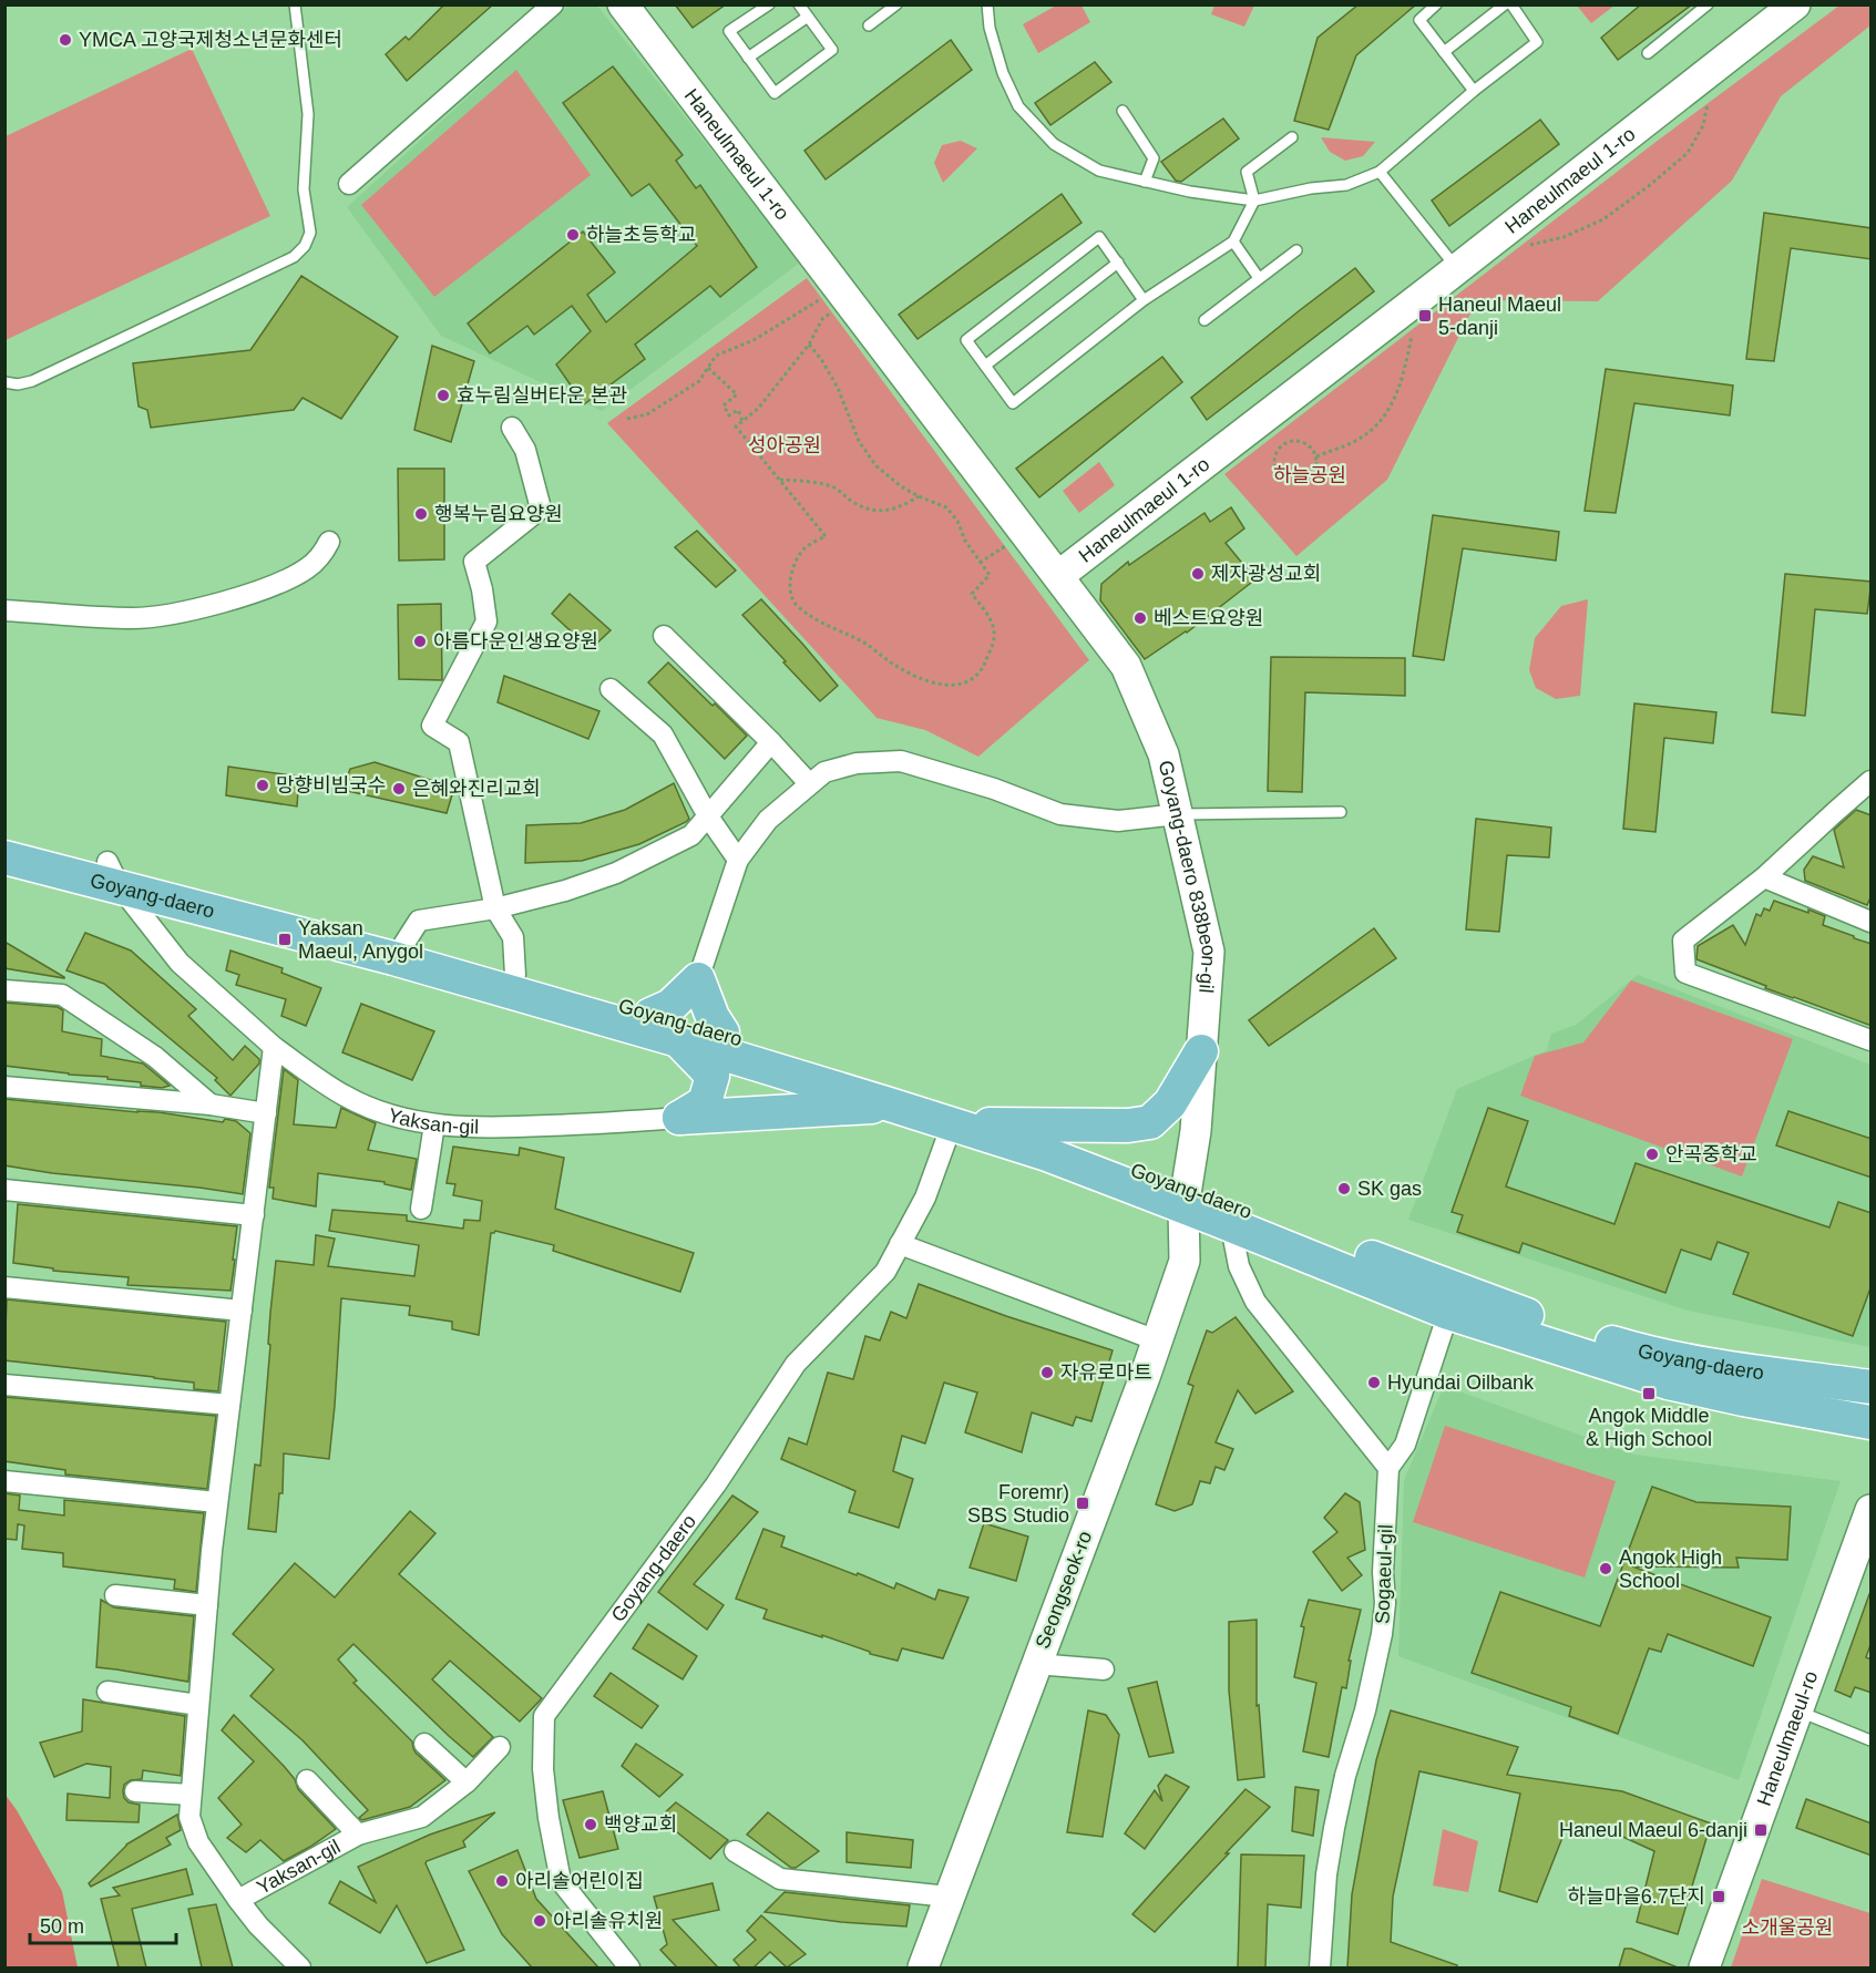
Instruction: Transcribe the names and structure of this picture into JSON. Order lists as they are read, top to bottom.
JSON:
{
  "streets": {
    "main road": ["Goyang-daero"],
    "street": [
      "Haneulmaeul 1-ro",
      "Goyang-daero 838beon-gil",
      "Yaksan-gil",
      "Sogaeul-gil",
      "Seongseok-ro",
      "Haneulmaeul-ro"
    ]
  },
  "crossings": [
    ["Haneulmaeul 1-ro", "Goyang-daero 838beon-gil"],
    ["Goyang-daero 838beon-gil", "Goyang-daero"],
    ["Goyang-daero 838beon-gil", "Seongseok-ro"],
    ["Goyang-daero", "Seongseok-ro"]
  ],
  "parks": ["성아공원", "하늘공원", "소개울공원"],
  "places": {
    "other": [
      "YMCA 고양국제청소년문화센터",
      "하늘초등학교",
      "효누림실버타운 본관",
      "행복누림요양원",
      "제자광성교회",
      "베스트요양원",
      "아름다운인생요양원",
      "망향비빔국수",
      "은혜와진리교회",
      "안곡중학교",
      "SK gas",
      "자유로마트",
      "Hyundai Oilbank",
      "Angok High School",
      "백양교회",
      "아리솔어린이집",
      "아리솔유치원"
    ],
    "transit": [
      "Haneul Maeul 5-danji",
      "Yaksan Maeul, Anygol",
      "Angok Middle & High School",
      "Foremr) SBS Studio",
      "Haneul Maeul 6-danji",
      "하늘마을6.7단지"
    ]
  },
  "scale_bar": "50 m"
}
